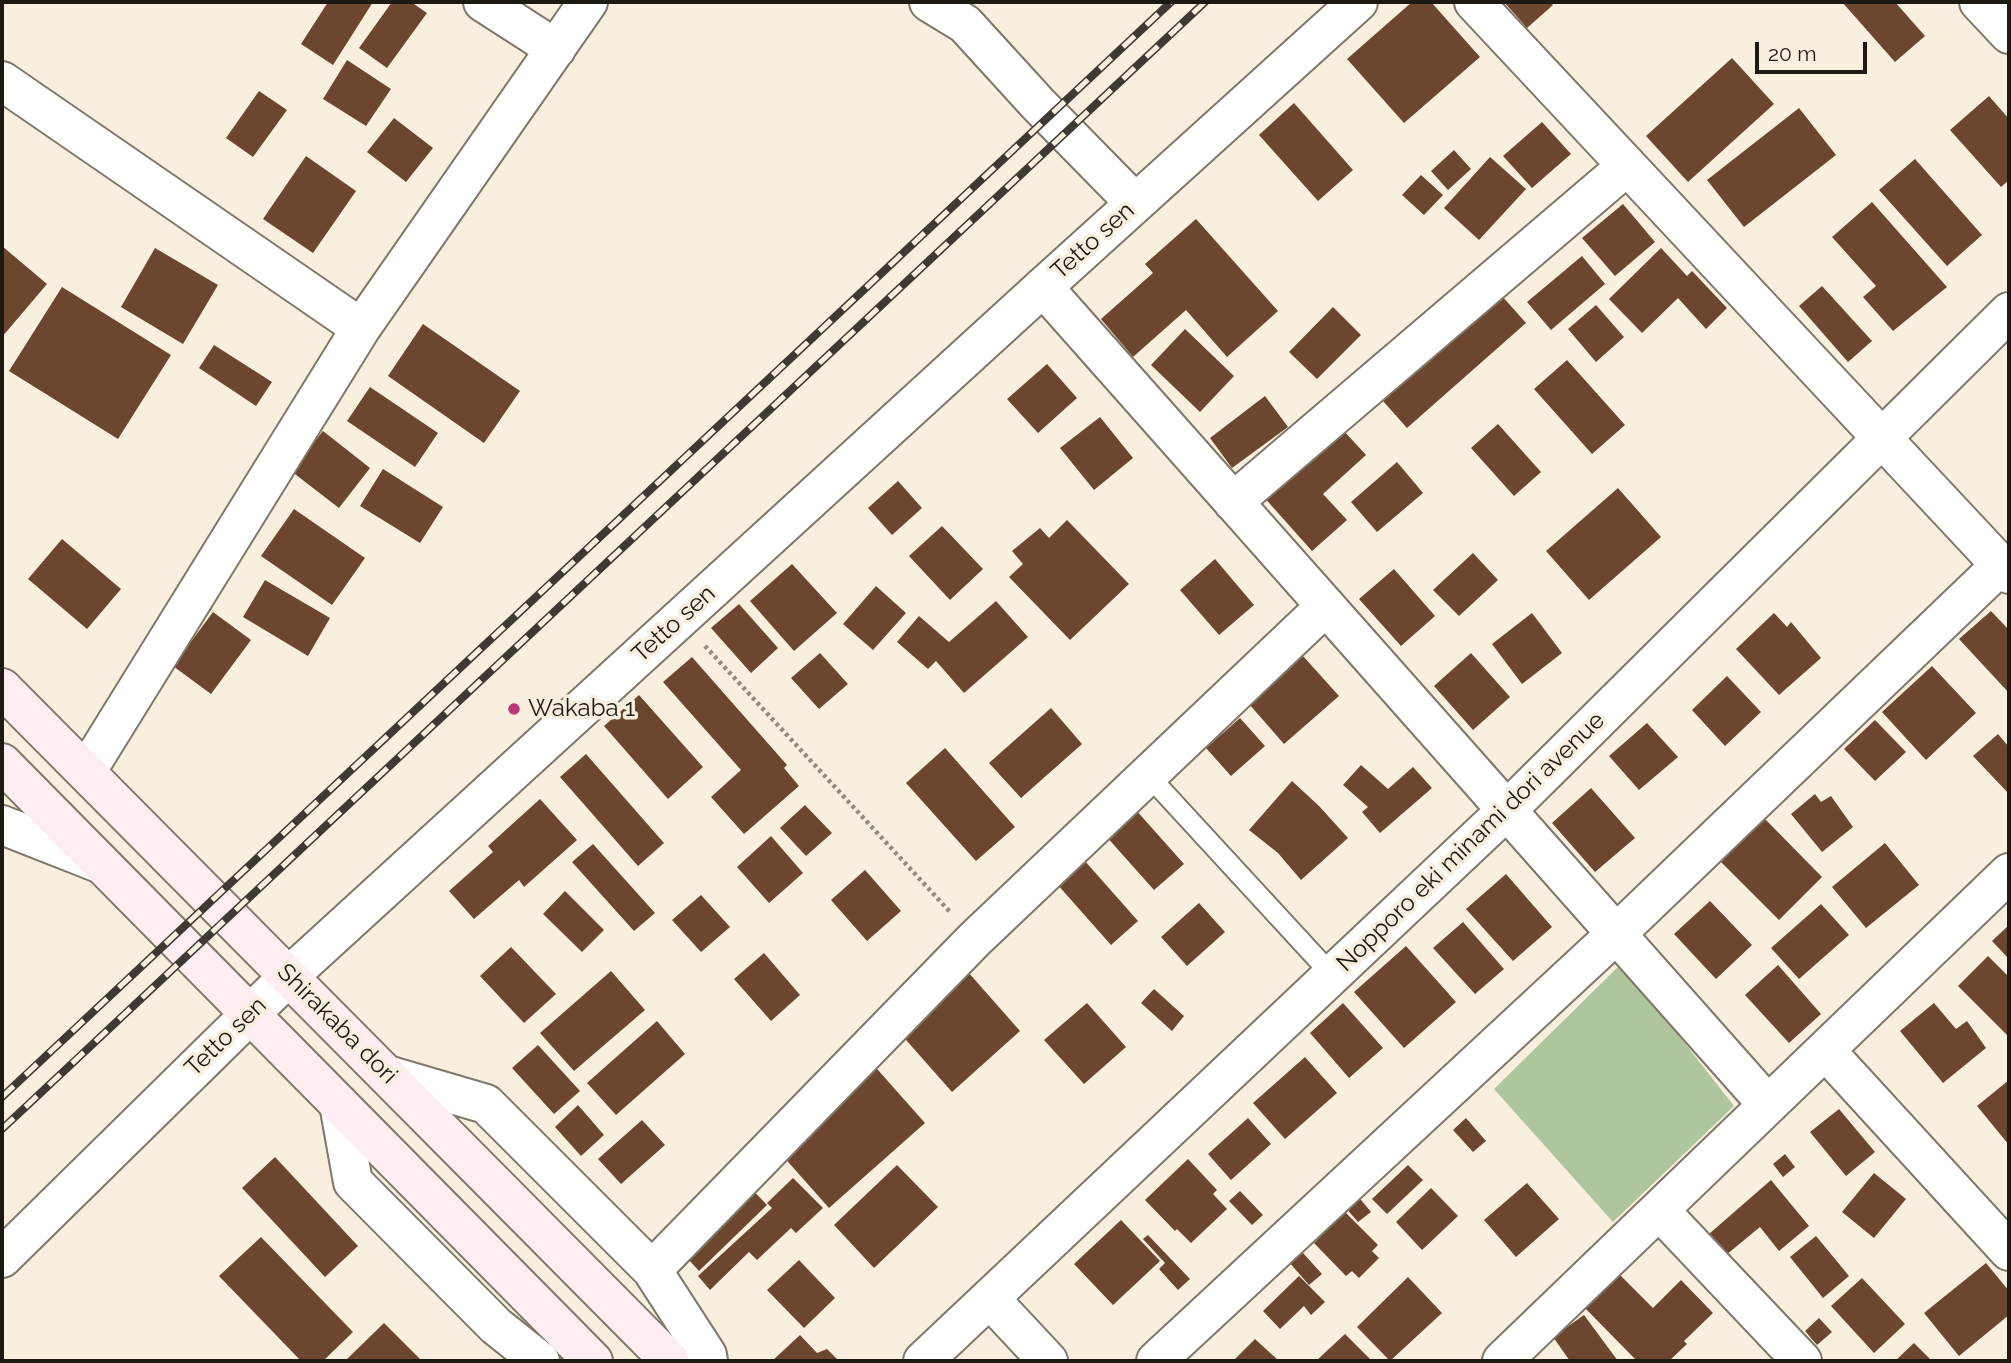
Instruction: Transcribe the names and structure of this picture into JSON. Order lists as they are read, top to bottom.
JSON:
{
  "streets": {
    "main road": ["Shirakaba dori"],
    "street": ["Tetto sen", "Nopporo eki minami dori avenue"]
  },
  "crossings": [
    ["Tetto sen", "Shirakaba dori"]
  ],
  "places": ["Wakaba 1"],
  "scale_bar": "20 m"
}
